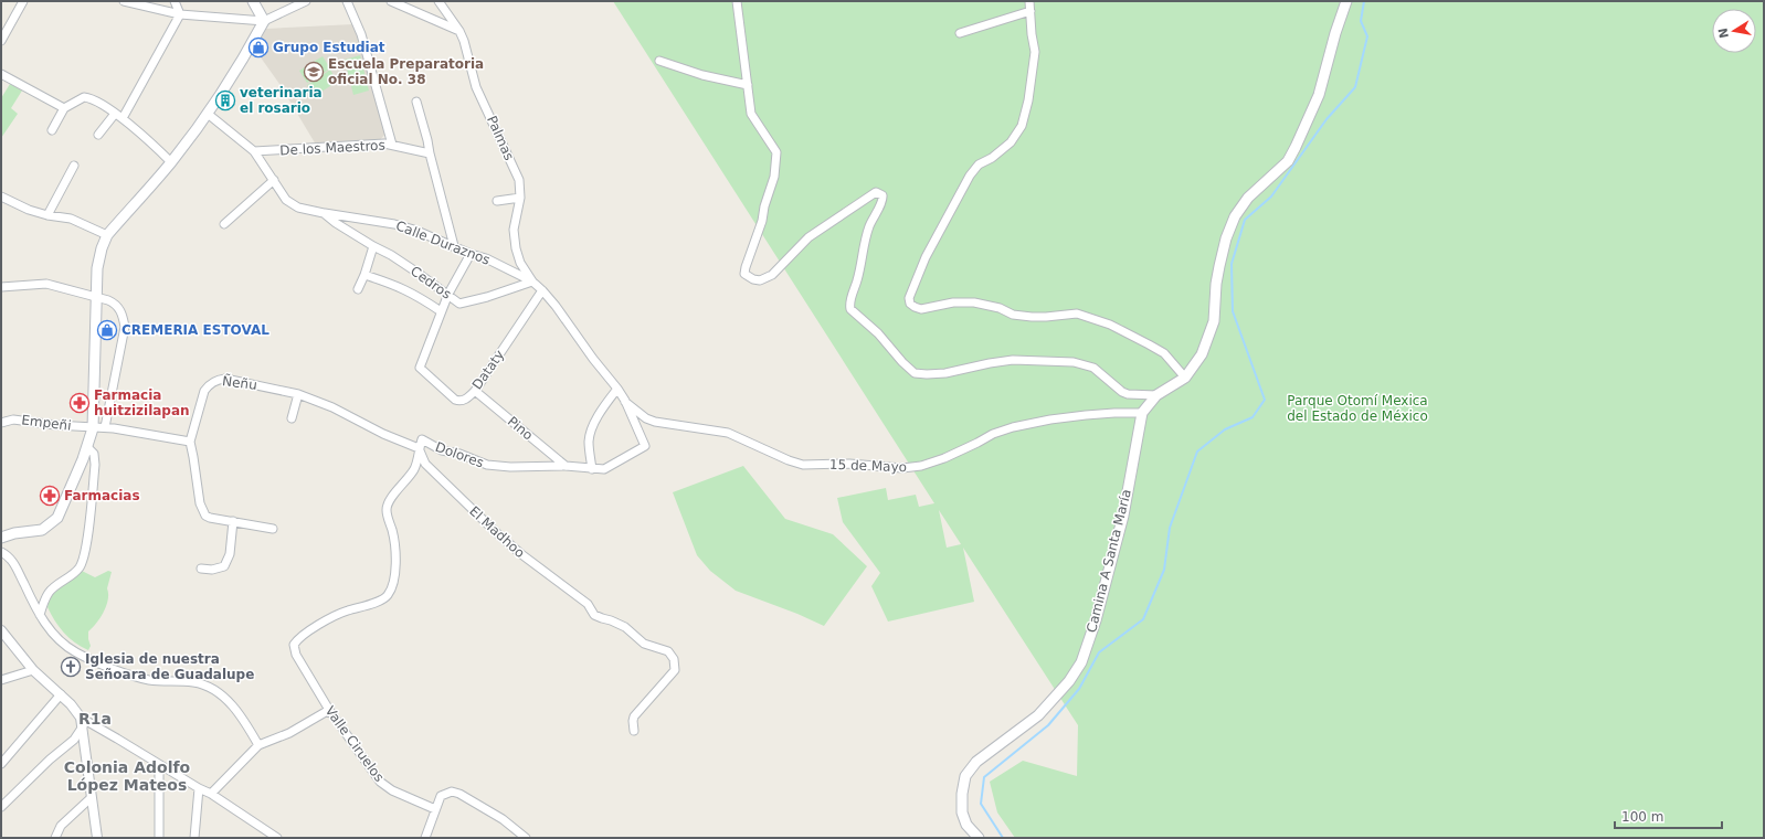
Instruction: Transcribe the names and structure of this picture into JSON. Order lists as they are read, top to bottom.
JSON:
{
  "streets": {
    "main road": ["Camina A Santa María"],
    "street": [
      "Palmas",
      "De los Maestros",
      "Calle Duraznos",
      "Cedros",
      "Dataty",
      "Ñeñu",
      "Empeñi",
      "Pino",
      "Dolores",
      "15 de Mayo",
      "El Madhoo",
      "Valle Ciruelos"
    ]
  },
  "crossings": [
    ["Palmas", "Calle Duraznos"],
    ["Palmas", "Cedros"],
    ["De los Maestros", "Cedros"],
    ["Calle Duraznos", "Cedros"],
    ["Dataty", "Pino"],
    ["Ñeñu", "Dolores"],
    ["Ñeñu", "El Madhoo"],
    ["Pino", "Dolores"],
    ["Dolores", "15 de Mayo"],
    ["Dolores", "El Madhoo"],
    ["Dolores", "Valle Ciruelos"],
    ["15 de Mayo", "Camina A Santa María"]
  ],
  "districts": ["R1a", "Colonia Adolfo López Mateos"],
  "parks": ["Parque Otomí Mexica del Estado de México"],
  "places": {
    "shop": ["Grupo Estudiat", "CREMERIA ESTOVAL"],
    "school or university": ["Escuela Preparatoria oficial No. 38"],
    "building": ["veterinaria el rosario"],
    "pharmacy": ["Farmacia huitzizilapan", "Farmacias"],
    "church": ["Iglesia de nuestra Señoara de Guadalupe"]
  },
  "scale_bar": "100 m",
  "north": "left"
}
